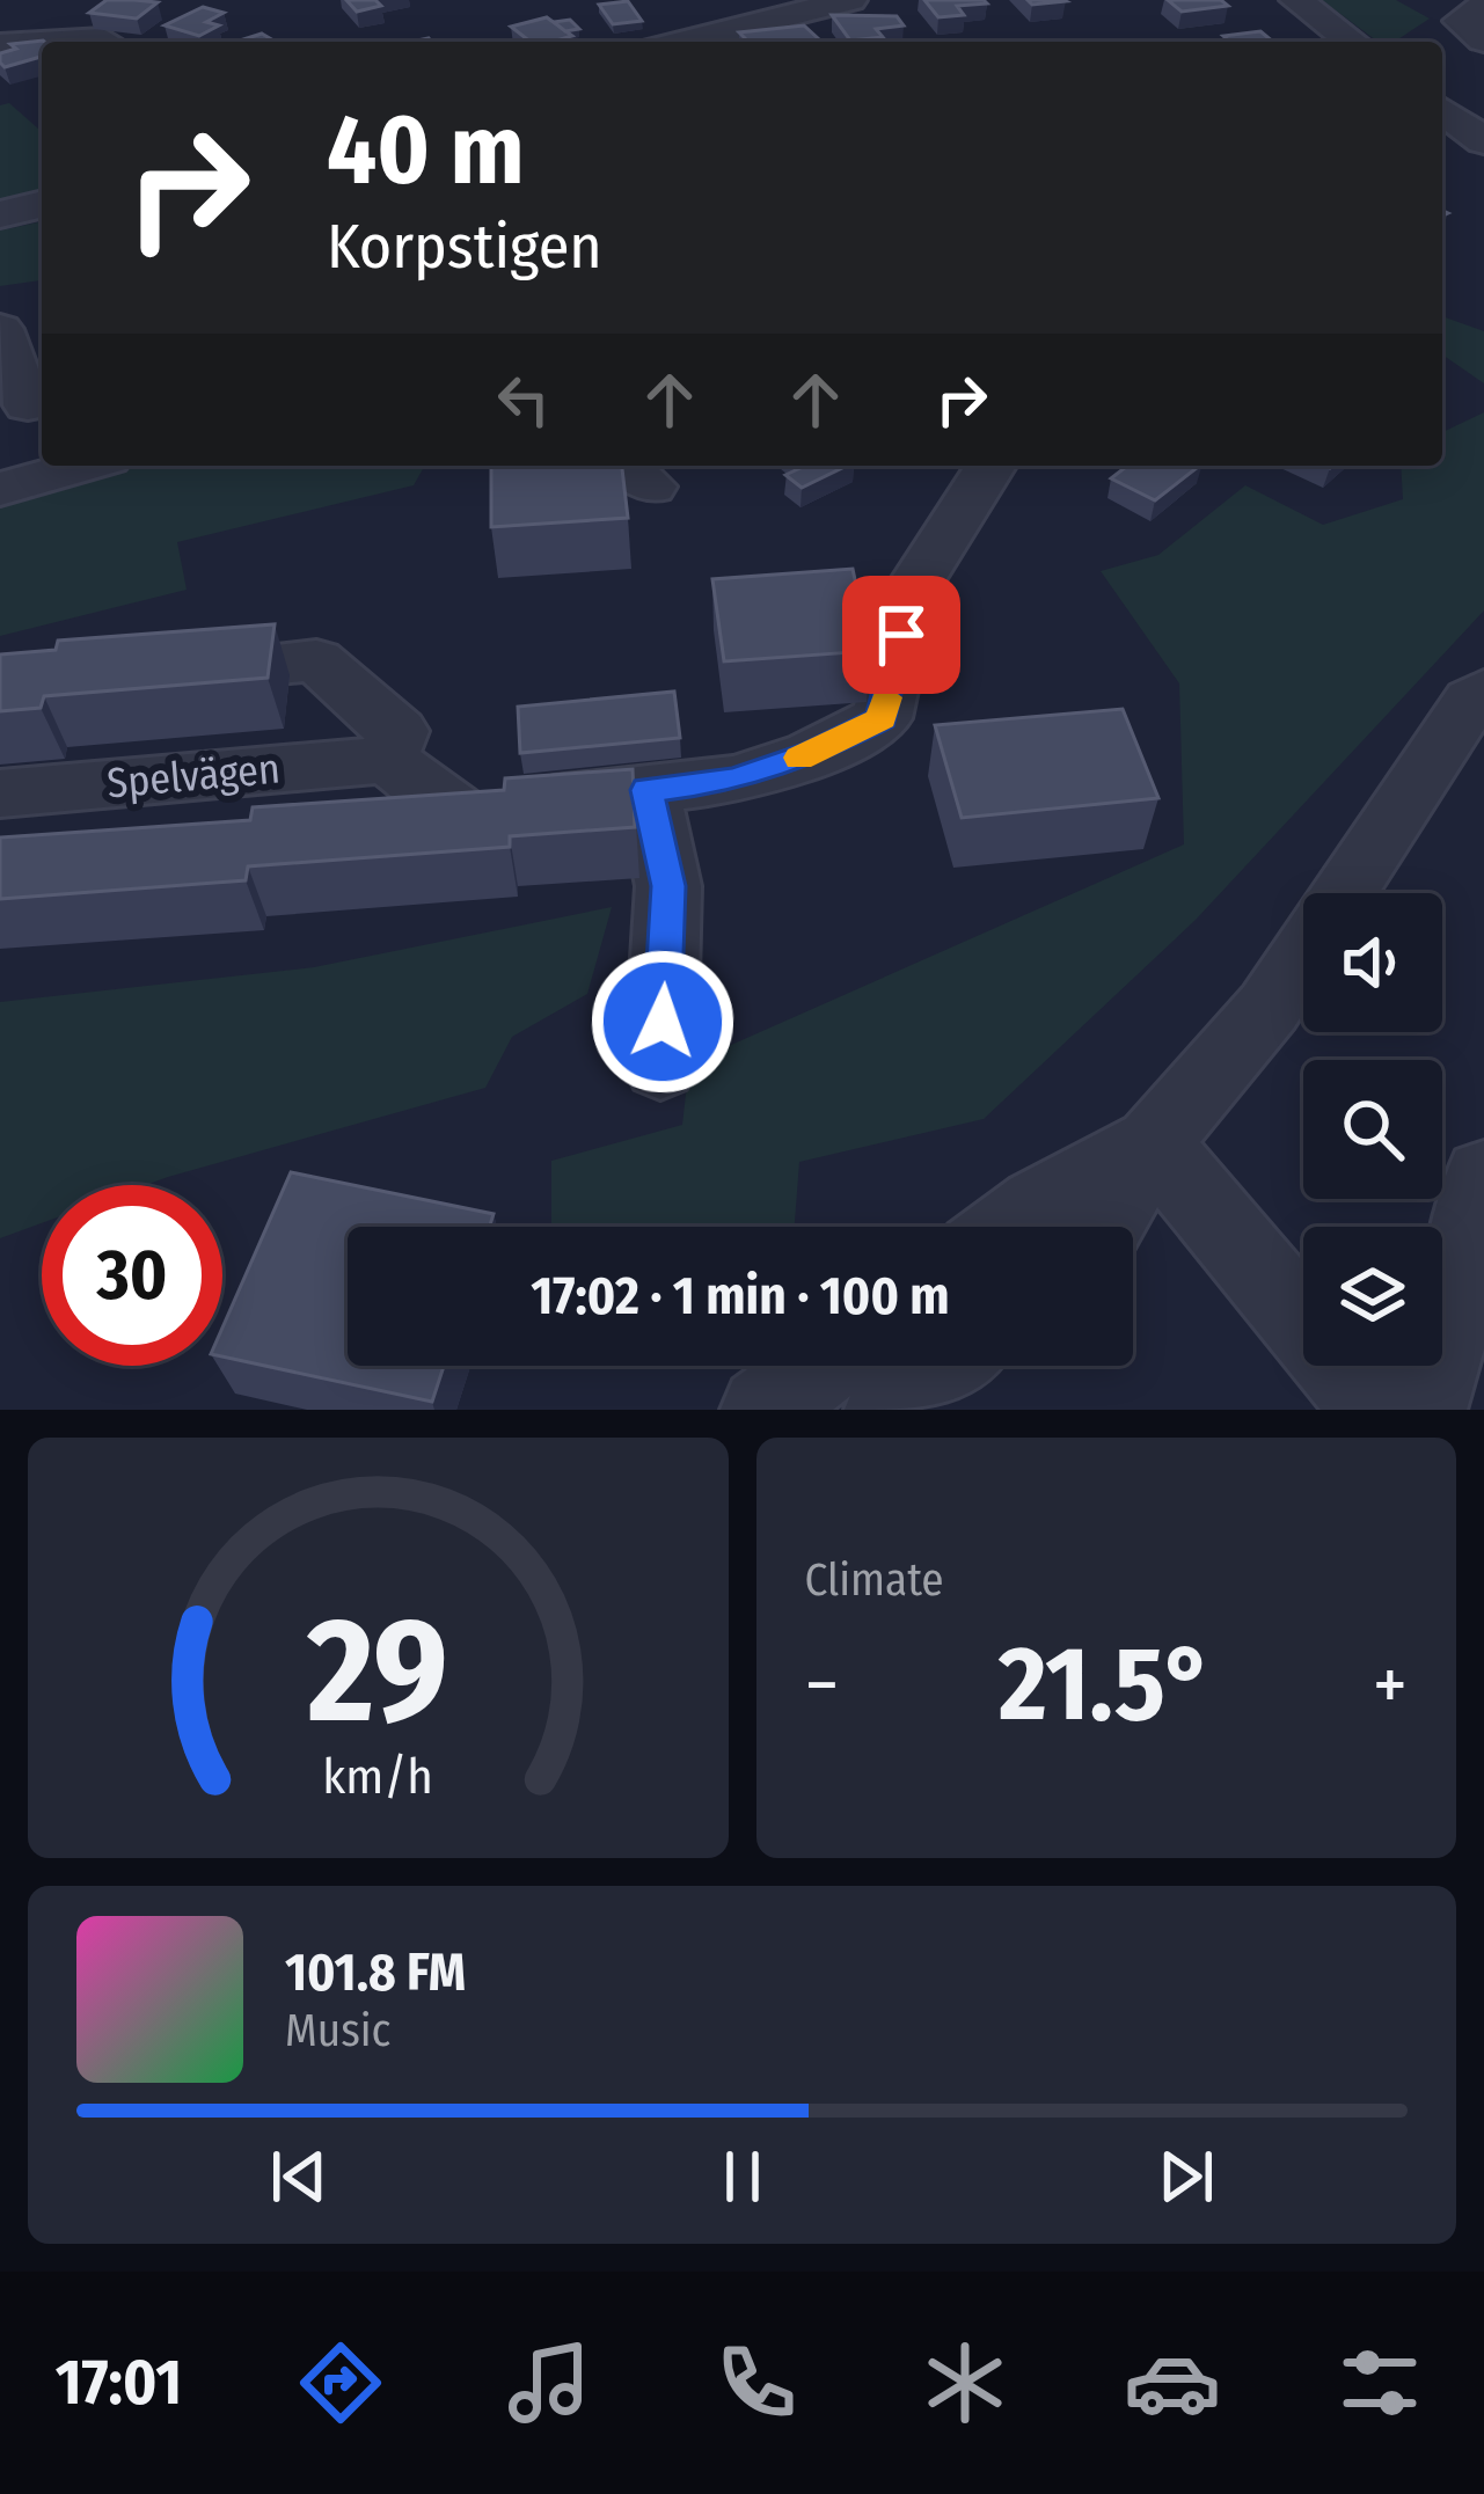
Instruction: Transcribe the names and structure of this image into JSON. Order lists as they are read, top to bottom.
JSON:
{
  "streets": {
    "street": ["Spelvägen"]
  },
  "page": {
    "turn": ["40 m", "Korpstigen"],
    "limit": "30",
    "trip": "17:02 · 1 min · 100 m",
    "tile": "Climate",
    "heat": ["−", "21.5°", "+"],
    "song": ["101.8 FM", "Music"],
    "tabs": "17:01",
    "gauge": ["29", "km/h"]
  }
}
